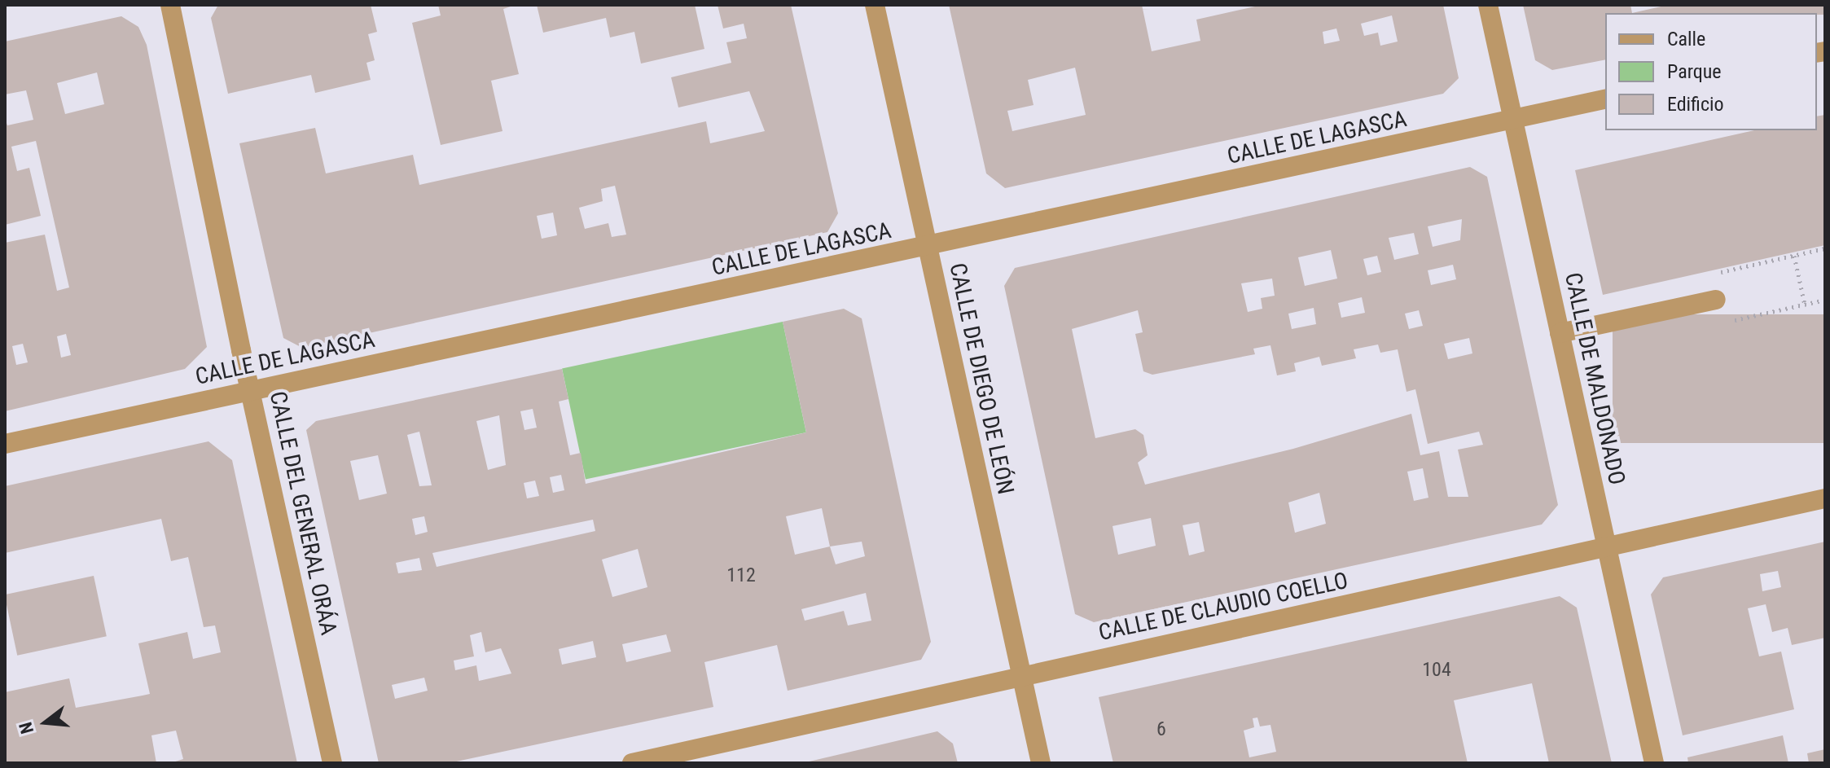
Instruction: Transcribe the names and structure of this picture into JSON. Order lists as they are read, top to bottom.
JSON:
{
  "streets": {
    "street": [
      "CALLE DE LAGASCA",
      "CALLE DE DIEGO DE LEÓN",
      "CALLE DE MALDONADO",
      "CALLE DEL GENERAL ORÁA",
      "CALLE DE CLAUDIO COELLO"
    ]
  },
  "crossings": [
    ["CALLE DE LAGASCA", "CALLE DE DIEGO DE LEÓN"],
    ["CALLE DE LAGASCA", "CALLE DE MALDONADO"],
    ["CALLE DE LAGASCA", "CALLE DEL GENERAL ORÁA"],
    ["CALLE DE DIEGO DE LEÓN", "CALLE DE CLAUDIO COELLO"],
    ["CALLE DE MALDONADO", "CALLE DE CLAUDIO COELLO"]
  ],
  "house_numbers": ["112", "104", "6"],
  "legend": ["Calle", "Parque", "Edificio"],
  "north": "left"
}
